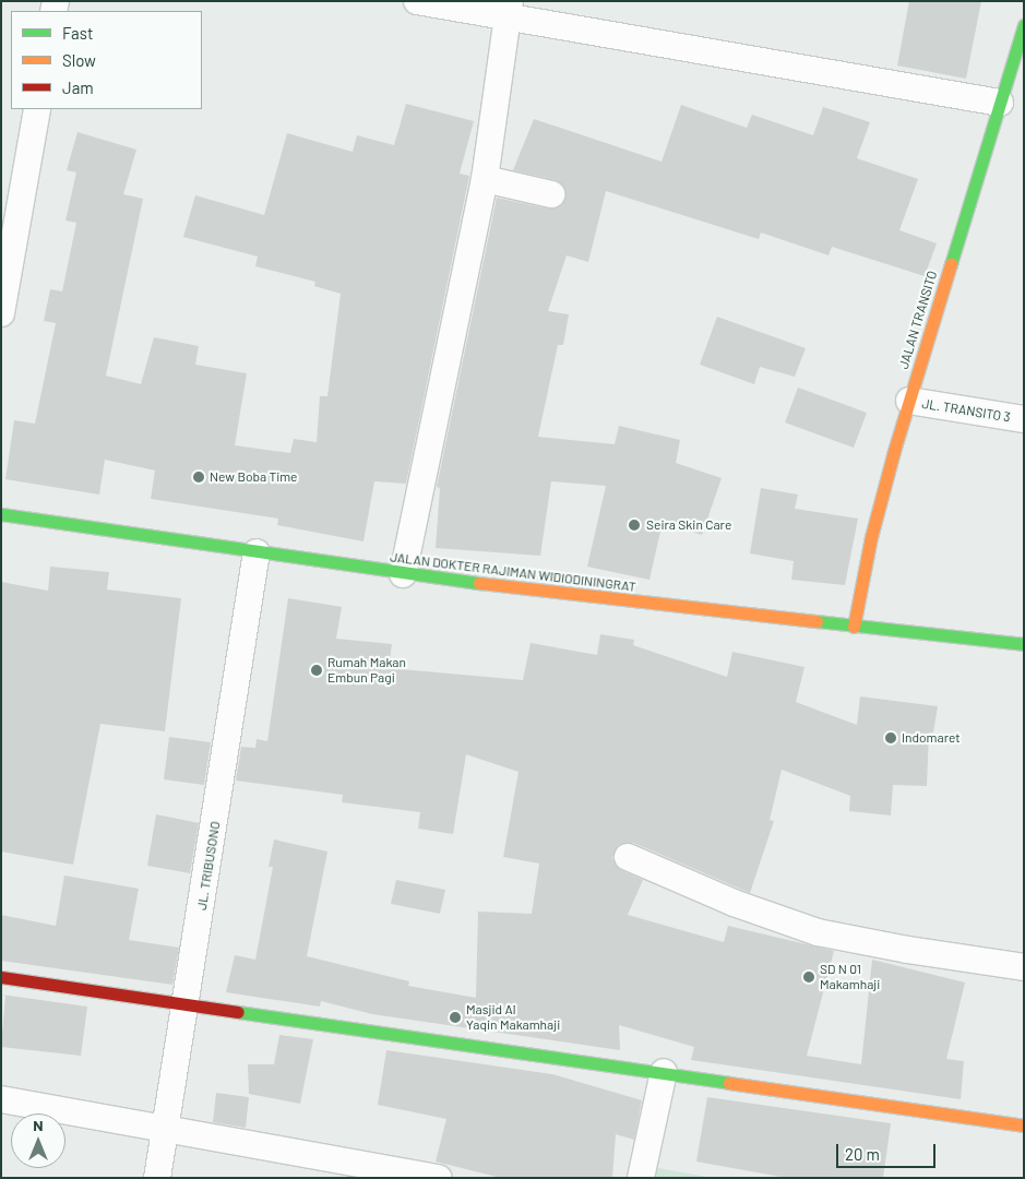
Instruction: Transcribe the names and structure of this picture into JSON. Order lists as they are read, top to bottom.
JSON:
{
  "streets": {
    "main road": ["JALAN TRANSITO", "JALAN DOKTER RAJIMAN WIDIODININGRAT"],
    "street": ["JL. TRANSITO 3", "JL. TRIBUSONO"]
  },
  "crossings": [
    ["JALAN TRANSITO", "JL. TRANSITO 3"],
    ["JALAN TRANSITO", "JALAN DOKTER RAJIMAN WIDIODININGRAT"],
    ["JALAN DOKTER RAJIMAN WIDIODININGRAT", "JL. TRIBUSONO"]
  ],
  "places": [
    "New Boba Time",
    "Seira Skin Care",
    "Rumah Makan Embun Pagi",
    "Indomaret",
    "SD N 01 Makamhaji",
    "Masjid Al Yaqin Makamhaji"
  ],
  "legend": ["Fast", "Slow", "Jam"],
  "scale_bar": "20 m",
  "north": "top"
}
